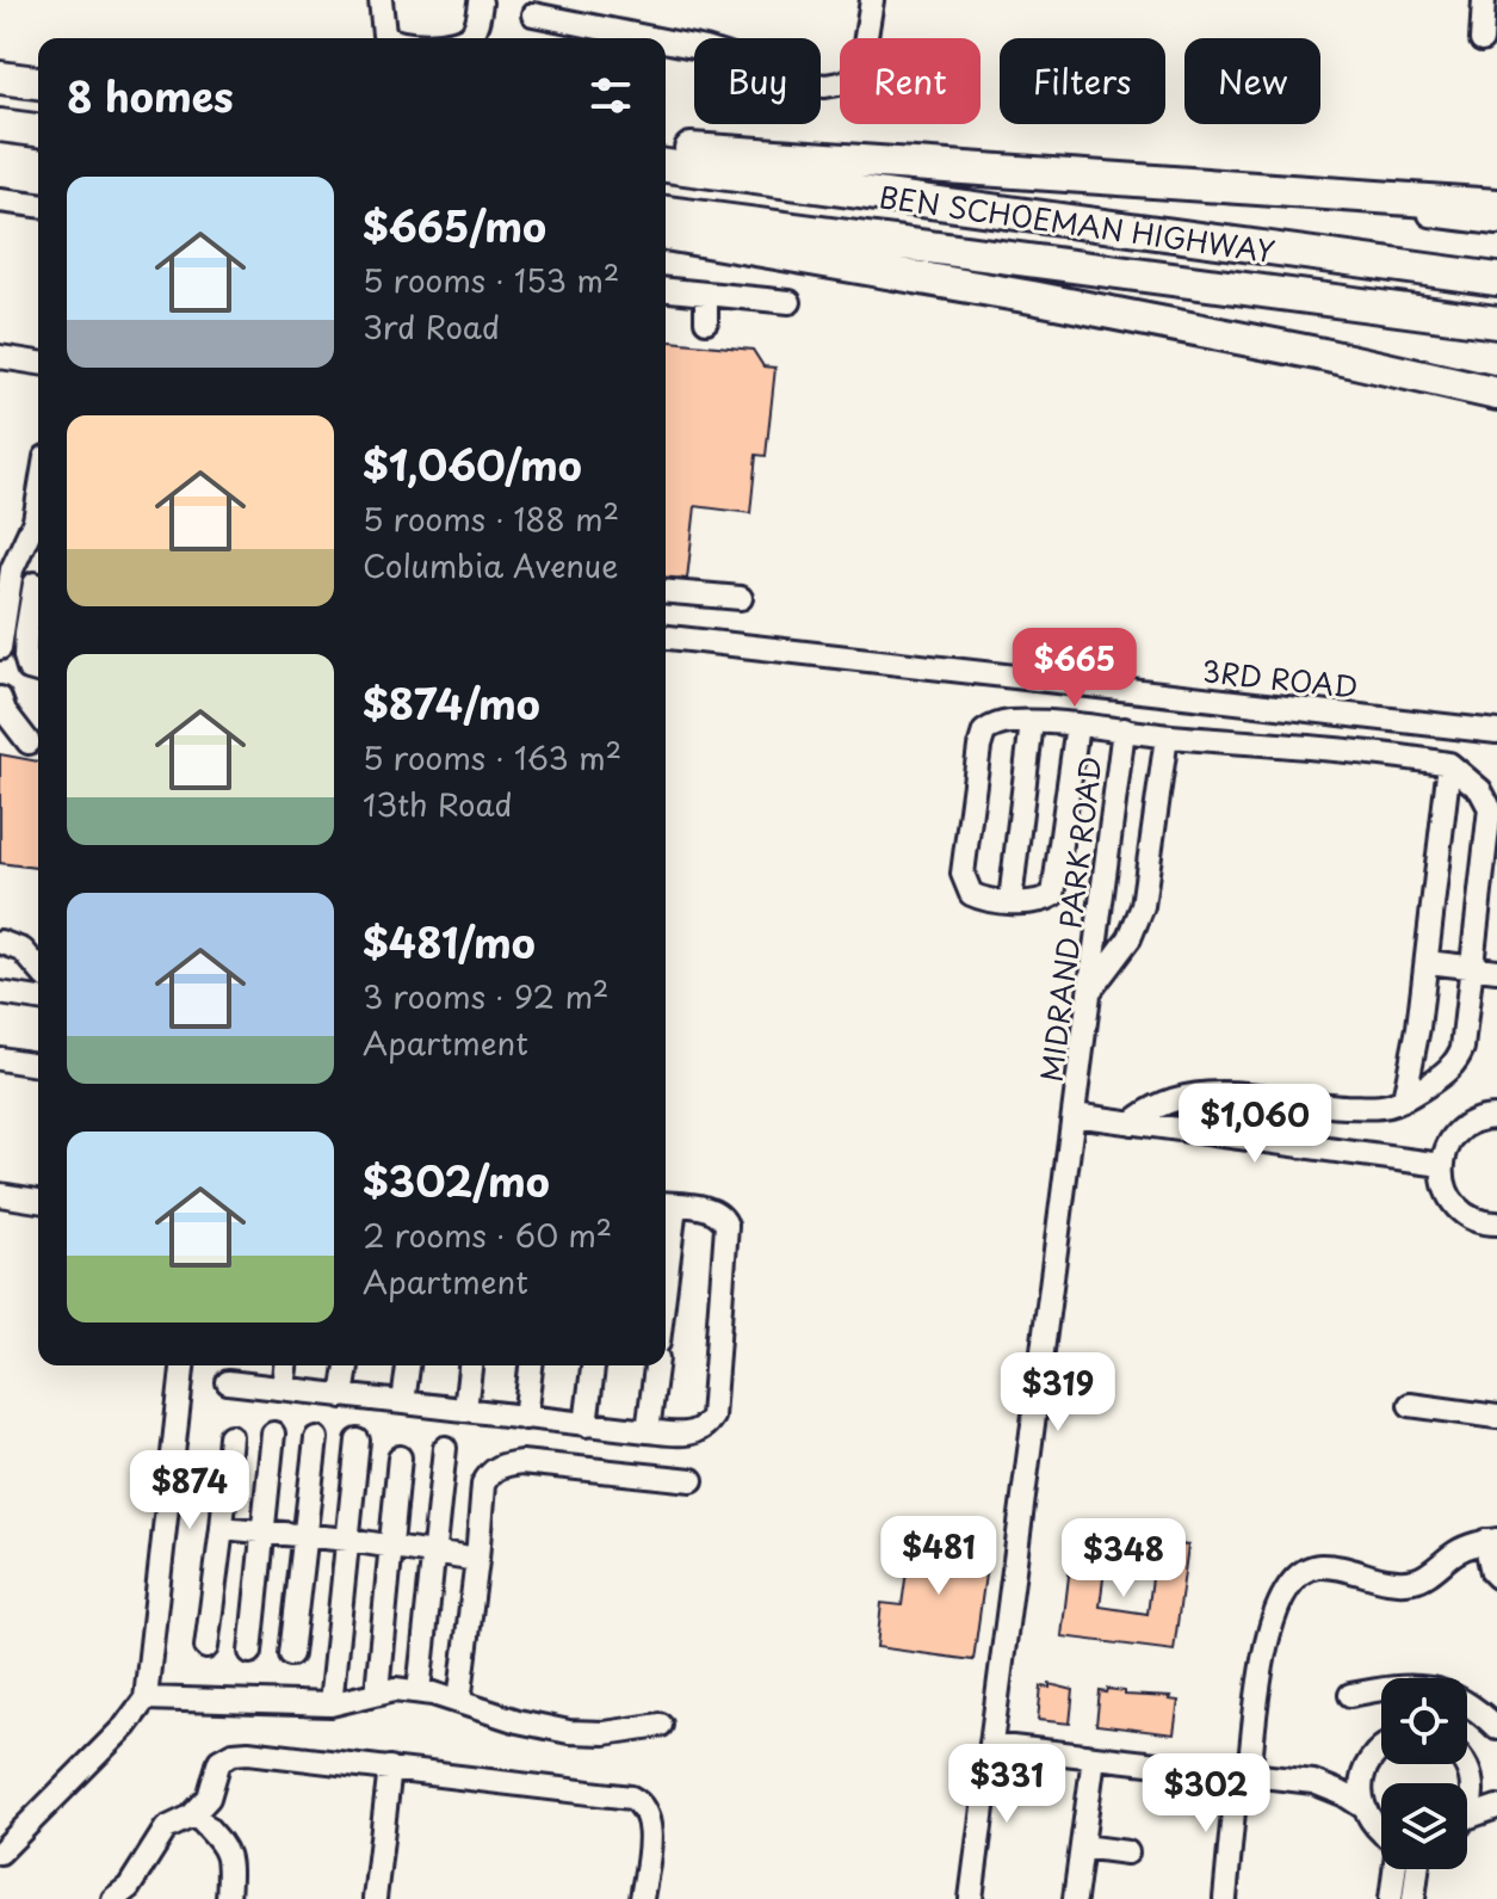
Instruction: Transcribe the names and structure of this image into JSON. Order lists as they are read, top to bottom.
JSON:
{
  "streets": {
    "highway": ["BEN SCHOEMAN HIGHWAY"],
    "street": ["3RD ROAD", "MIDRAND PARK ROAD"]
  },
  "page": {
    "chip": [
      "Buy",
      "Rent",
      "Filters",
      "New"
    ],
    "heading": "8 homes",
    "list": [
      {
        "name": "$665/mo",
        "note": "5 rooms · 153 m² · 3rd Road"
      },
      {
        "name": "$1,060/mo",
        "note": "5 rooms · 188 m² · Columbia Avenue"
      },
      {
        "name": "$874/mo",
        "note": "5 rooms · 163 m² · 13th Road"
      },
      {
        "name": "$481/mo",
        "note": "3 rooms · 92 m² · Apartment"
      },
      {
        "name": "$302/mo",
        "note": "2 rooms · 60 m² · Apartment"
      }
    ],
    "price": [
      "$665",
      "$1,060",
      "$319",
      "$874",
      "$481",
      "$348",
      "$331",
      "$302"
    ]
  }
}
